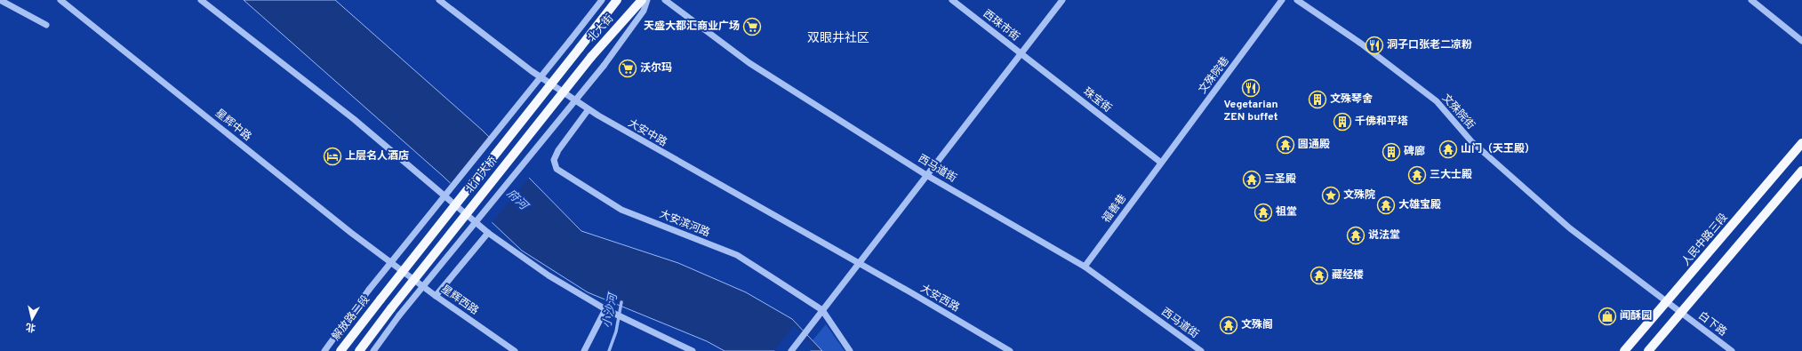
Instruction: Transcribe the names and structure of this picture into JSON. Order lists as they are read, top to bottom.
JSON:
{
  "streets": {
    "main road": [
      "北大街",
      "北门大桥",
      "人民中路三段",
      "解放路二段"
    ],
    "street": [
      "西珠市街",
      "文殊院巷",
      "珠宝街",
      "文殊院街",
      "星辉中路",
      "大安中路",
      "西马道街",
      "福善巷",
      "大安滨河路",
      "大安西路",
      "星辉西路",
      "白下路"
    ]
  },
  "crossings": [
    ["西珠市街", "珠宝街"],
    ["北大街", "北门大桥"],
    ["文殊院巷", "珠宝街"],
    ["文殊院巷", "福善巷"],
    ["珠宝街", "福善巷"],
    ["文殊院街", "人民中路三段"],
    ["文殊院街", "白下路"],
    ["星辉中路", "星辉西路"],
    ["大安中路", "大安滨河路"],
    ["大安中路", "大安西路"],
    ["西马道街", "福善巷"],
    ["北门大桥", "解放路二段"]
  ],
  "districts": ["双眼井社区"],
  "water": ["府河", "小沙河"],
  "places": {
    "supermarket": ["天盛大都汇商业广场", "沃尔玛"],
    "restaurant": ["洞子口张老二凉粉", "Vegetarian ZEN buffet"],
    "building": ["文殊琴舍", "千佛和平塔", "碑廊"],
    "temple": [
      "圆通殿",
      "山门（天王殿）",
      "三大士殿",
      "三圣殿",
      "大雄宝殿",
      "祖堂",
      "说法堂",
      "藏经楼",
      "文殊阁"
    ],
    "hotel": ["上层名人酒店"],
    "place": ["文殊院"],
    "shop": ["闻酥园"]
  },
  "north": "bottom"
}
